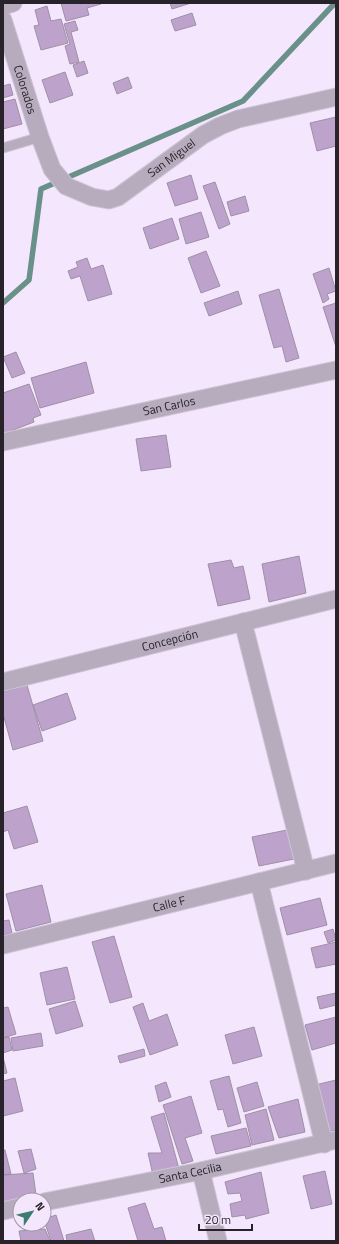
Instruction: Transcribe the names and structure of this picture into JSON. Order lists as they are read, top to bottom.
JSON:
{
  "streets": {
    "street": [
      "Colorados",
      "San Miguel",
      "San Carlos",
      "Concepción",
      "Calle F",
      "Santa Cecilia"
    ]
  },
  "crossings": [
    ["Colorados", "San Miguel"]
  ],
  "scale_bar": "20 m",
  "north": "top right"
}
